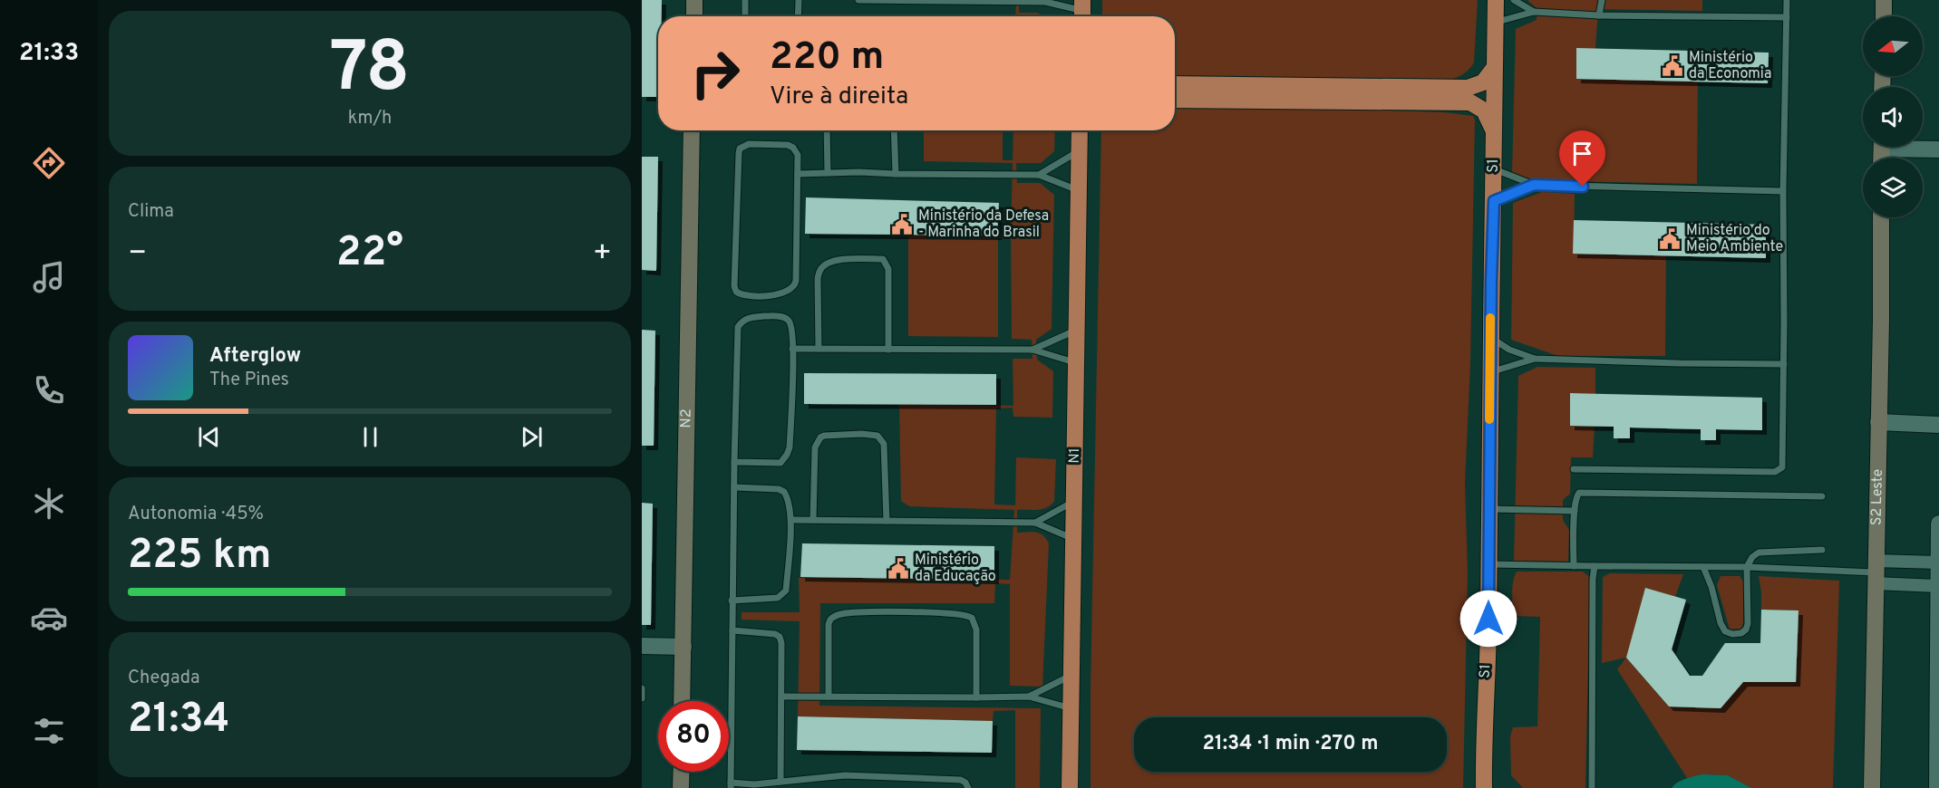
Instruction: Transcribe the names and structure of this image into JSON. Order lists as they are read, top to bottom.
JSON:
{
  "streets": {
    "highway": ["S1", "N1"],
    "main road": ["N2", "S2 Leste"]
  },
  "places": {
    "public building": [
      "Ministério da Economia",
      "Ministério da Defesa - Marinha do Brasil",
      "Ministério do Meio Ambiente",
      "Ministério da Educação"
    ]
  },
  "north": "left",
  "page": {
    "tabs": "21:33",
    "tile": [
      ["78", "km/h"],
      "Clima",
      ["Autonomia · 45%", "225 km"],
      ["Chegada", "21:34"]
    ],
    "turn": ["220 m", "Vire à direita"],
    "heat": ["−", "22°", "+"],
    "song": ["Afterglow", "The Pines"],
    "limit": "80",
    "trip": "21:34 · 1 min · 270 m"
  }
}
